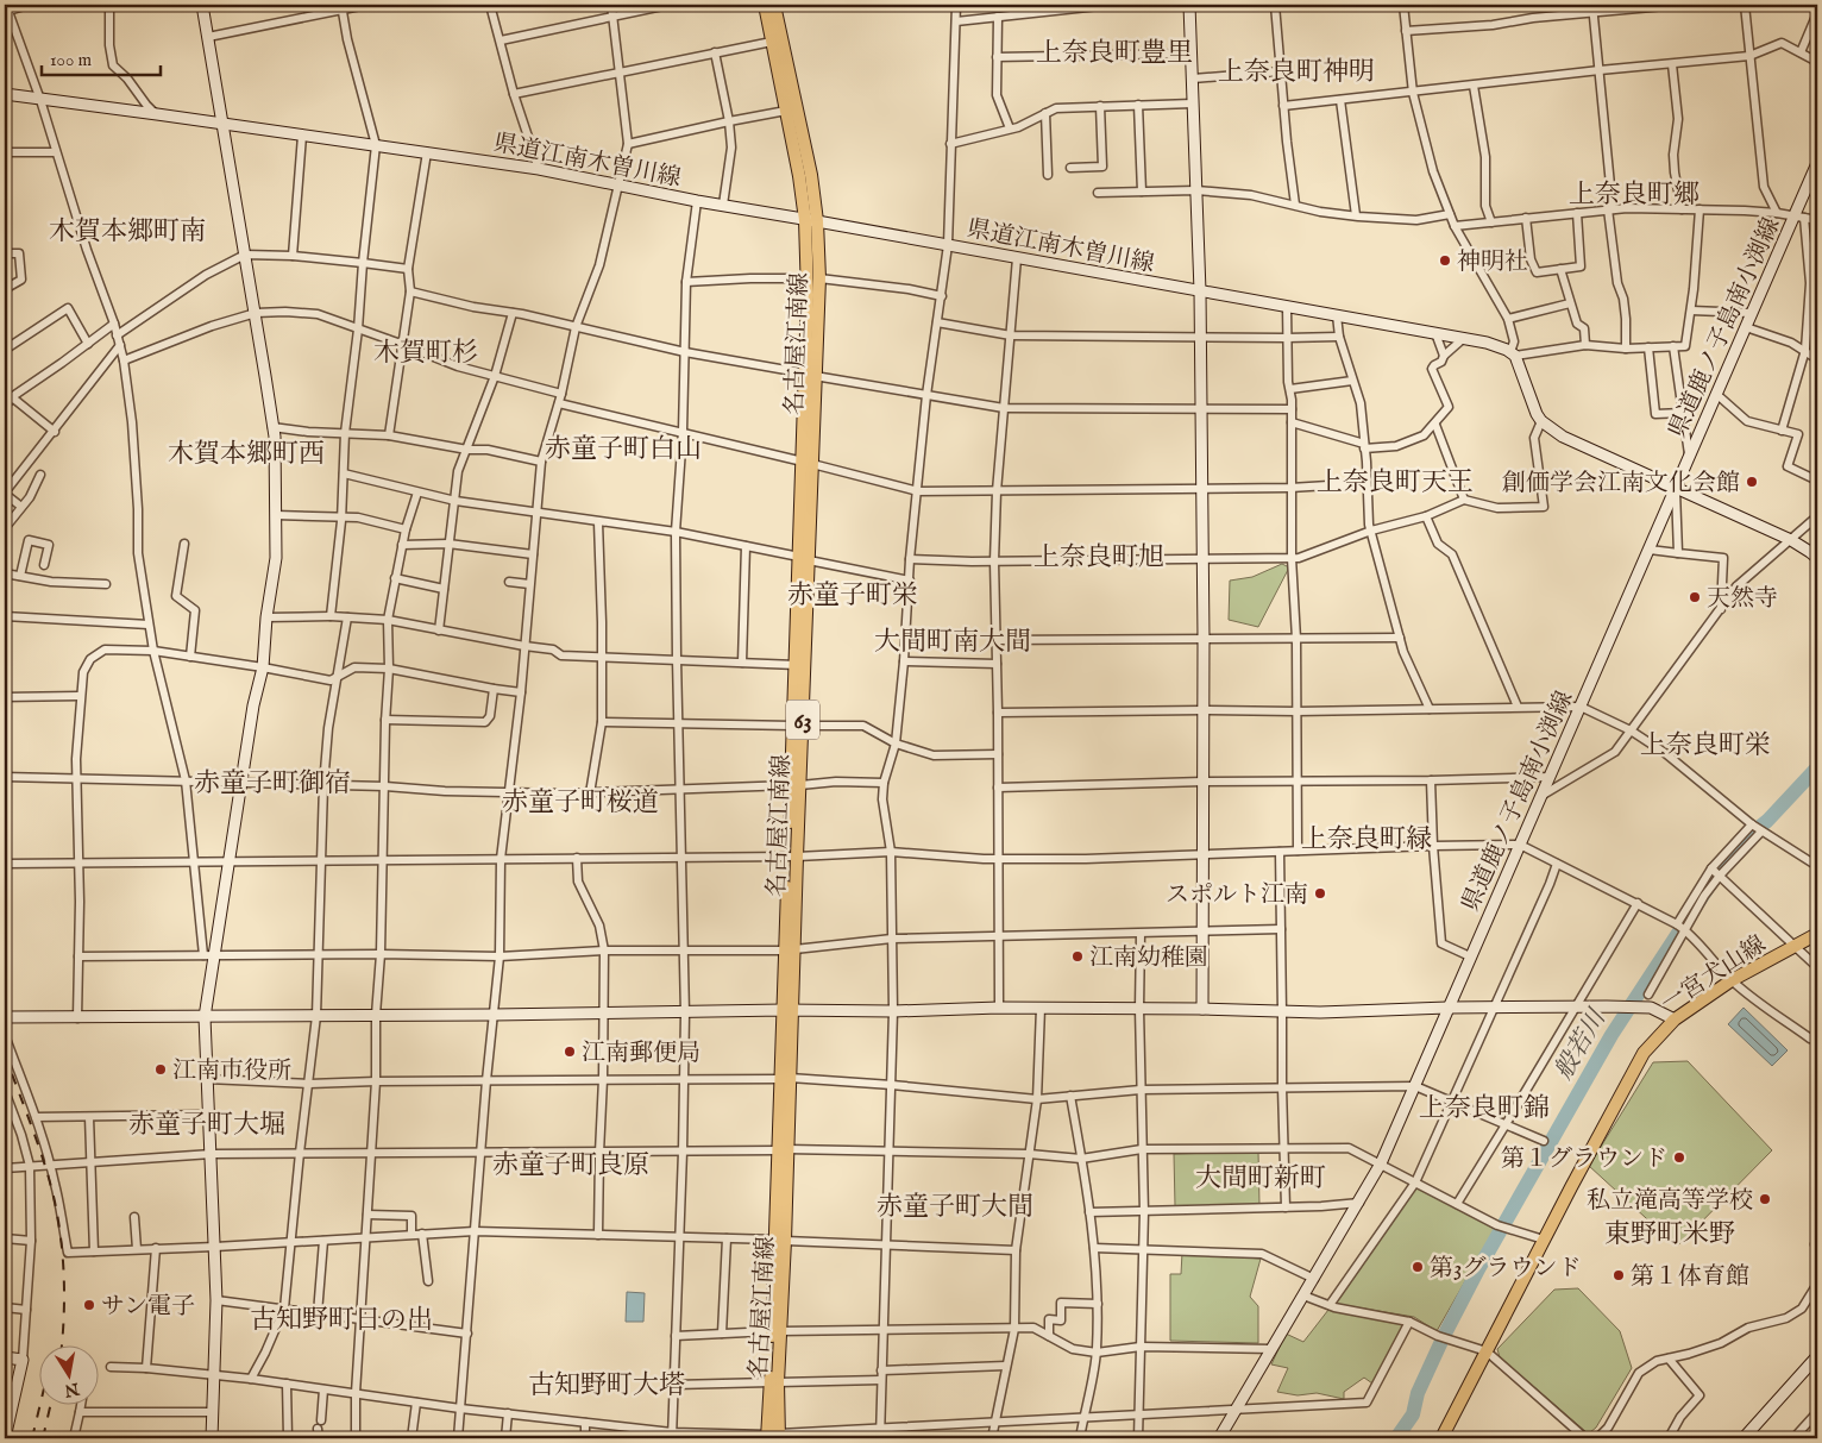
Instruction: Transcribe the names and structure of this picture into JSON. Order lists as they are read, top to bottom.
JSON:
{
  "streets": {
    "main road": ["名古屋江南線", "63", "一宮犬山線"],
    "street": ["県道江南木曽川線", "県道鹿ノ子島南小渕線"]
  },
  "crossings": [
    ["県道江南木曽川線", "名古屋江南線"]
  ],
  "districts": [
    "上奈良町豊里",
    "上奈良町神明",
    "上奈良町郷",
    "木賀本郷町南",
    "木賀町杉",
    "赤童子町白山",
    "木賀本郷町西",
    "上奈良町天王",
    "上奈良町旭",
    "赤童子町栄",
    "大間町南大間",
    "上奈良町栄",
    "赤童子町御宿",
    "赤童子町桜道",
    "上奈良町緑",
    "上奈良町錦",
    "赤童子町大堀",
    "赤童子町良原",
    "大間町新町",
    "赤童子町大間",
    "東野町米野",
    "古知野町日の出",
    "古知野町大塔"
  ],
  "water": ["般若川"],
  "places": [
    "神明社",
    "創価学会江南文化会館",
    "天然寺",
    "スポルト江南",
    "江南幼稚園",
    "江南郵便局",
    "江南市役所",
    "第１グラウンド",
    "私立滝高等学校",
    "第3グラウンド",
    "第１体育館",
    "サン電子"
  ],
  "scale_bar": "100 m",
  "north": "bottom"
}
